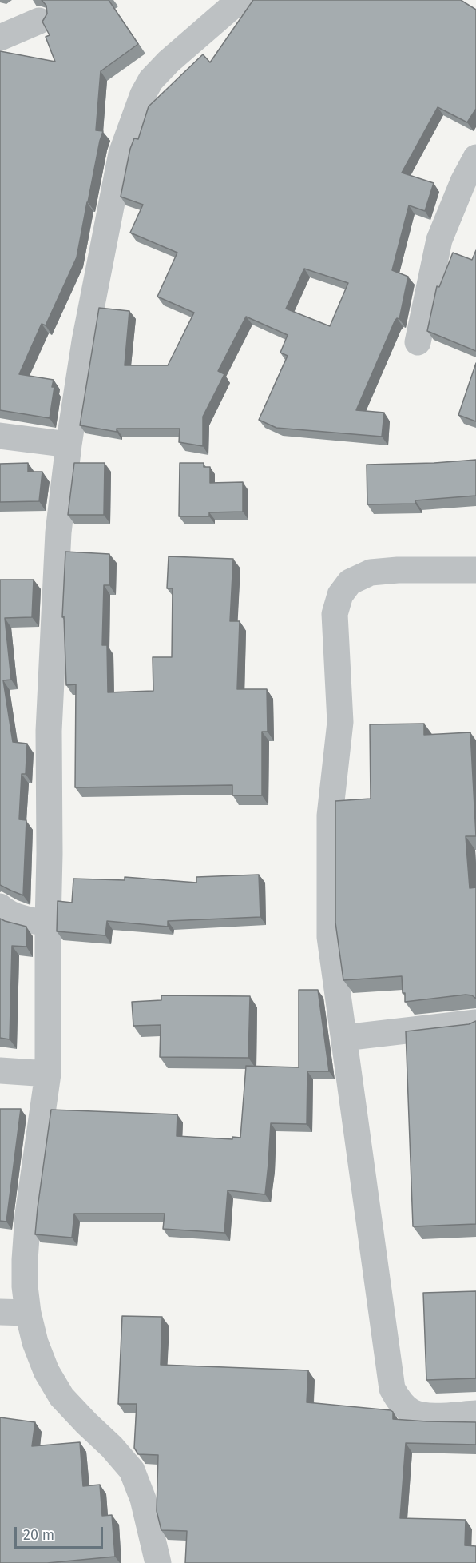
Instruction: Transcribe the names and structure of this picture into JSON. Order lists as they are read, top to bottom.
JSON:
{
  "scale_bar": "20 m"
}
